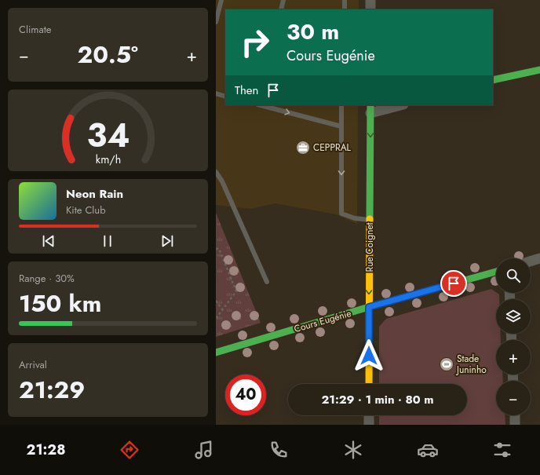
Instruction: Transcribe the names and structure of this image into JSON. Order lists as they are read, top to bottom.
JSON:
{
  "streets": {
    "street": ["Rue Coignet", "Cours Eugénie"]
  },
  "crossings": [
    ["Rue Coignet", "Cours Eugénie"]
  ],
  "one_way": ["Rue Coignet"],
  "places": {
    "office": ["CEPPRAL"],
    "sports": ["Stade Juninho"]
  },
  "page": {
    "tile": [
      "Climate",
      ["Range · 30%", "150 km"],
      ["Arrival", "21:29"]
    ],
    "turn": ["30 m", "Cours Eugénie"],
    "heat": ["−", "20.5°", "+"],
    "then": "Then",
    "song": ["Neon Rain", "Kite Club"],
    "map_buttons": ["+", "−"],
    "limit": "40",
    "trip": "21:29 · 1 min · 80 m",
    "tabs": "21:28",
    "gauge": ["34", "km/h"]
  }
}
